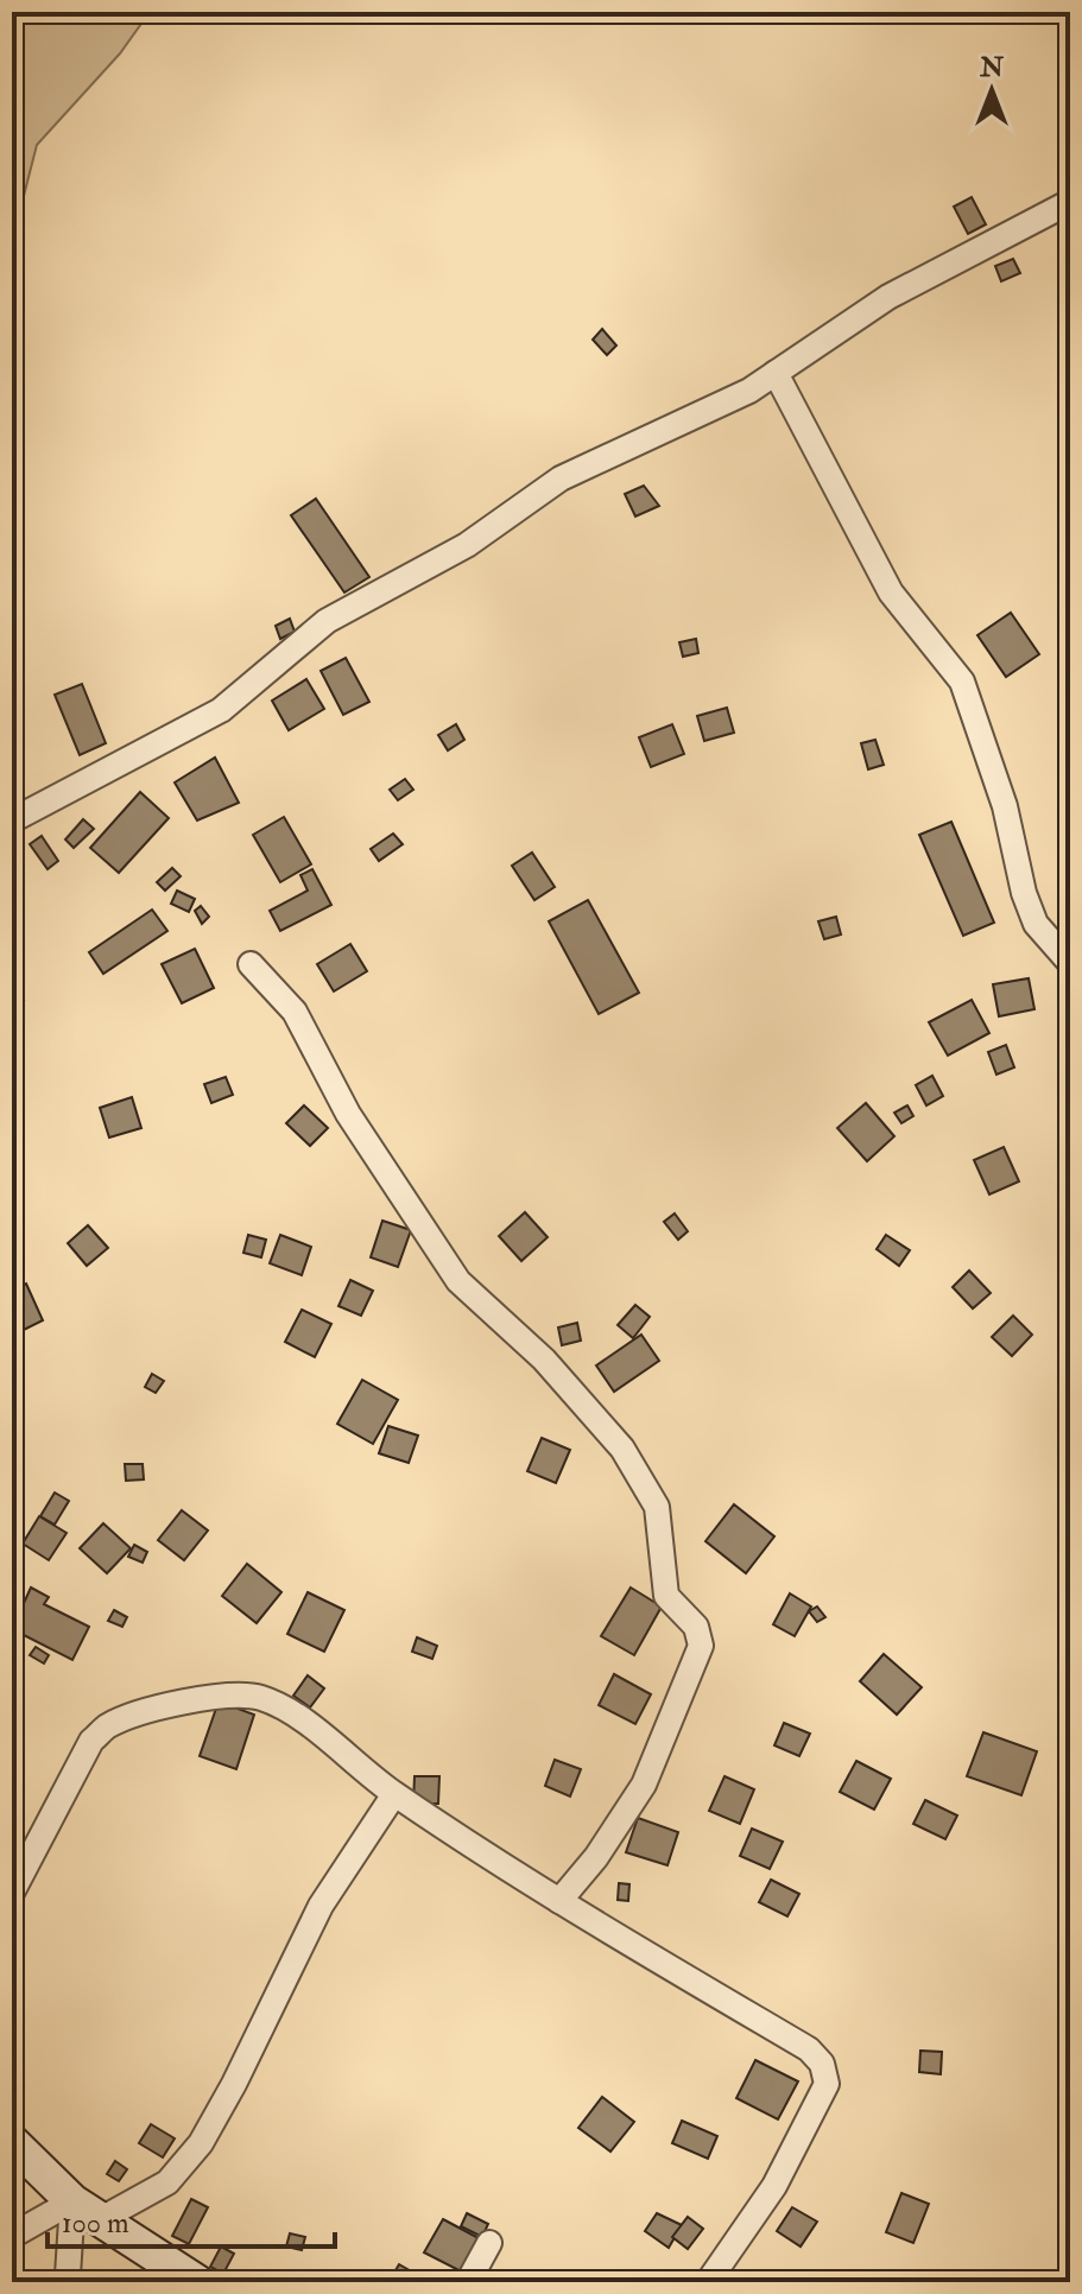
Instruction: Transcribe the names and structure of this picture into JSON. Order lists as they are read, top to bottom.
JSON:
{
  "scale_bar": "100 m",
  "north": "top"
}
